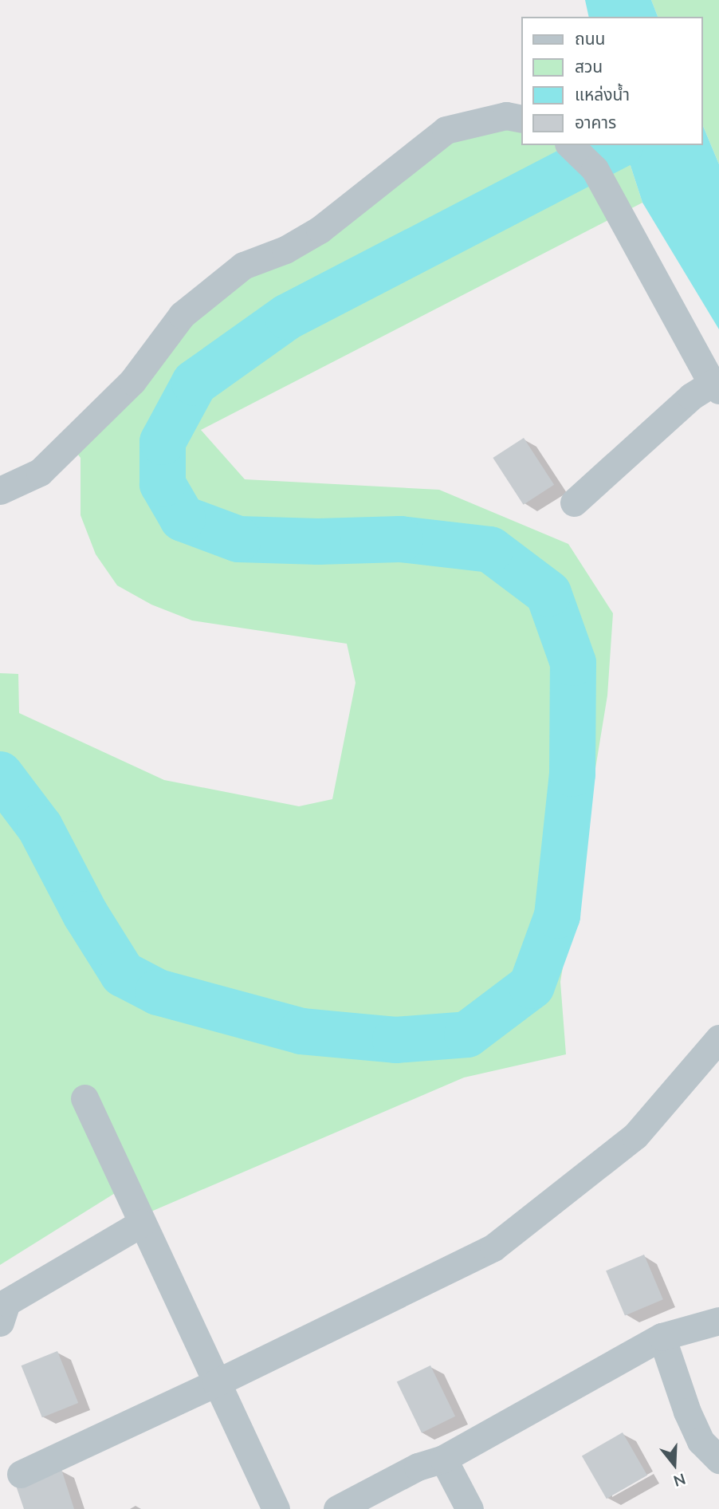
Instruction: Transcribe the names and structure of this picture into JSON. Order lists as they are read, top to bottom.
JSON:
{
  "legend": [
    "ถนน",
    "สวน",
    "แหล่งน้ำ",
    "อาคาร"
  ],
  "north": "bottom"
}
